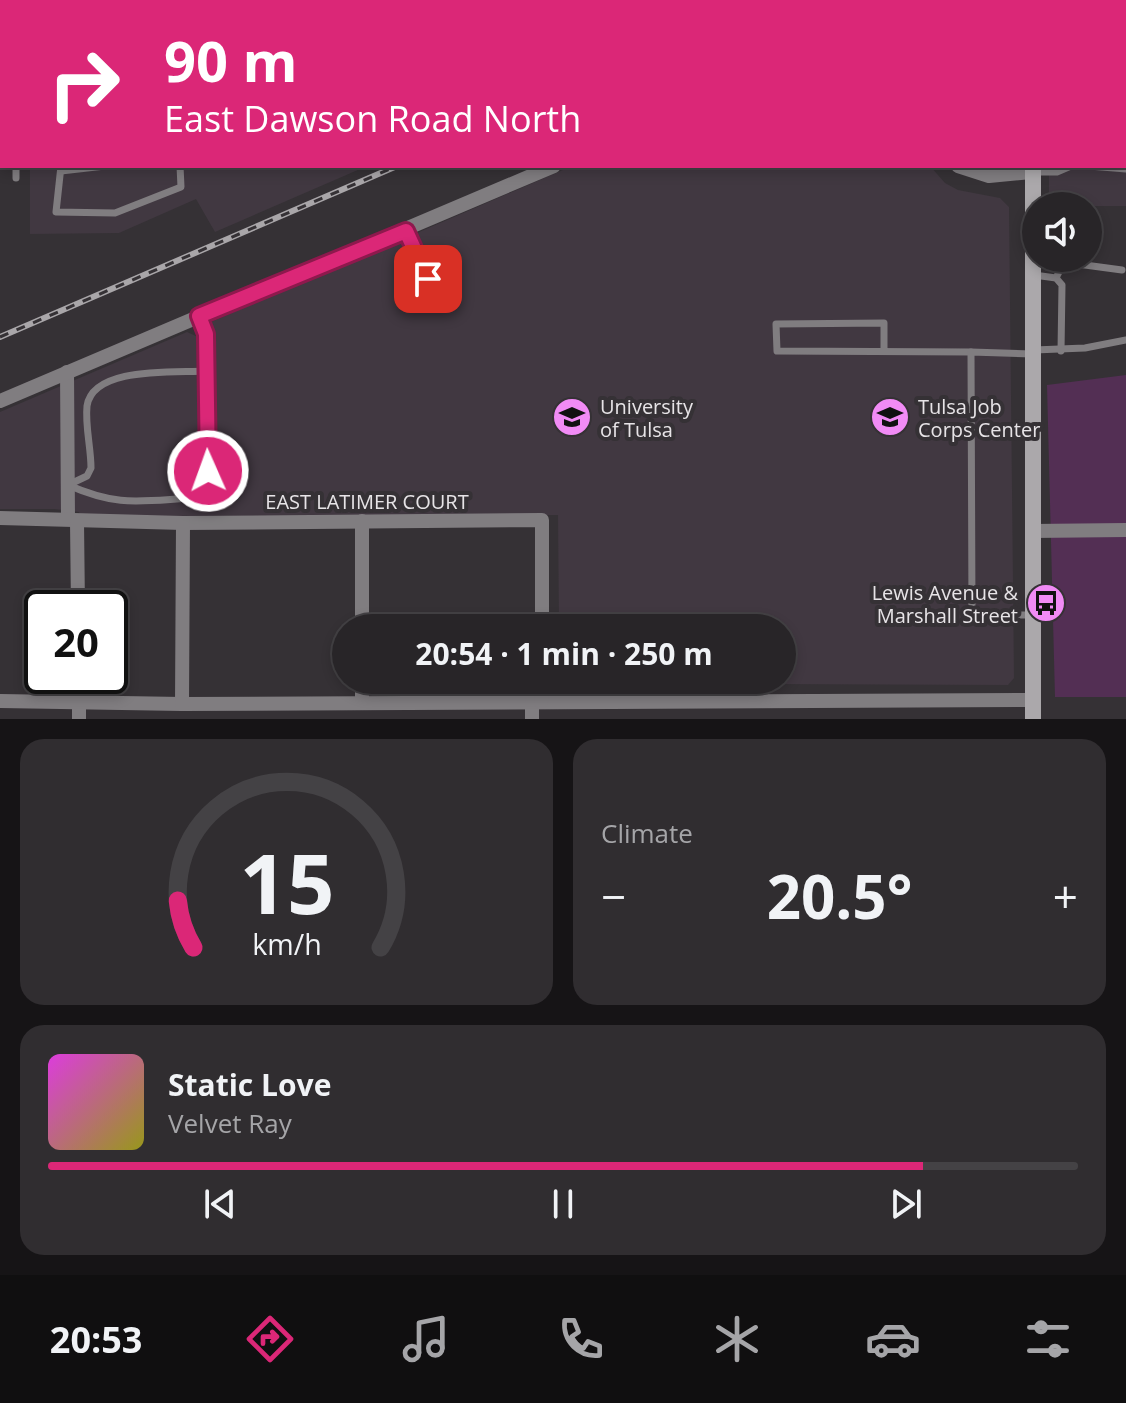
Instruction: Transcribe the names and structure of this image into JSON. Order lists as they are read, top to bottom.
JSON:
{
  "streets": {
    "street": ["EAST LATIMER COURT"]
  },
  "places": {
    "school or university": ["University of Tulsa", "Tulsa Job Corps Center"],
    "bus stop": ["Lewis Avenue & Marshall Street"]
  },
  "page": {
    "turn": ["90 m", "East Dawson Road North"],
    "limit": "20",
    "trip": "20:54 · 1 min · 250 m",
    "tile": "Climate",
    "heat": ["−", "20.5°", "+"],
    "song": ["Static Love", "Velvet Ray"],
    "tabs": "20:53",
    "gauge": ["15", "km/h"]
  }
}
